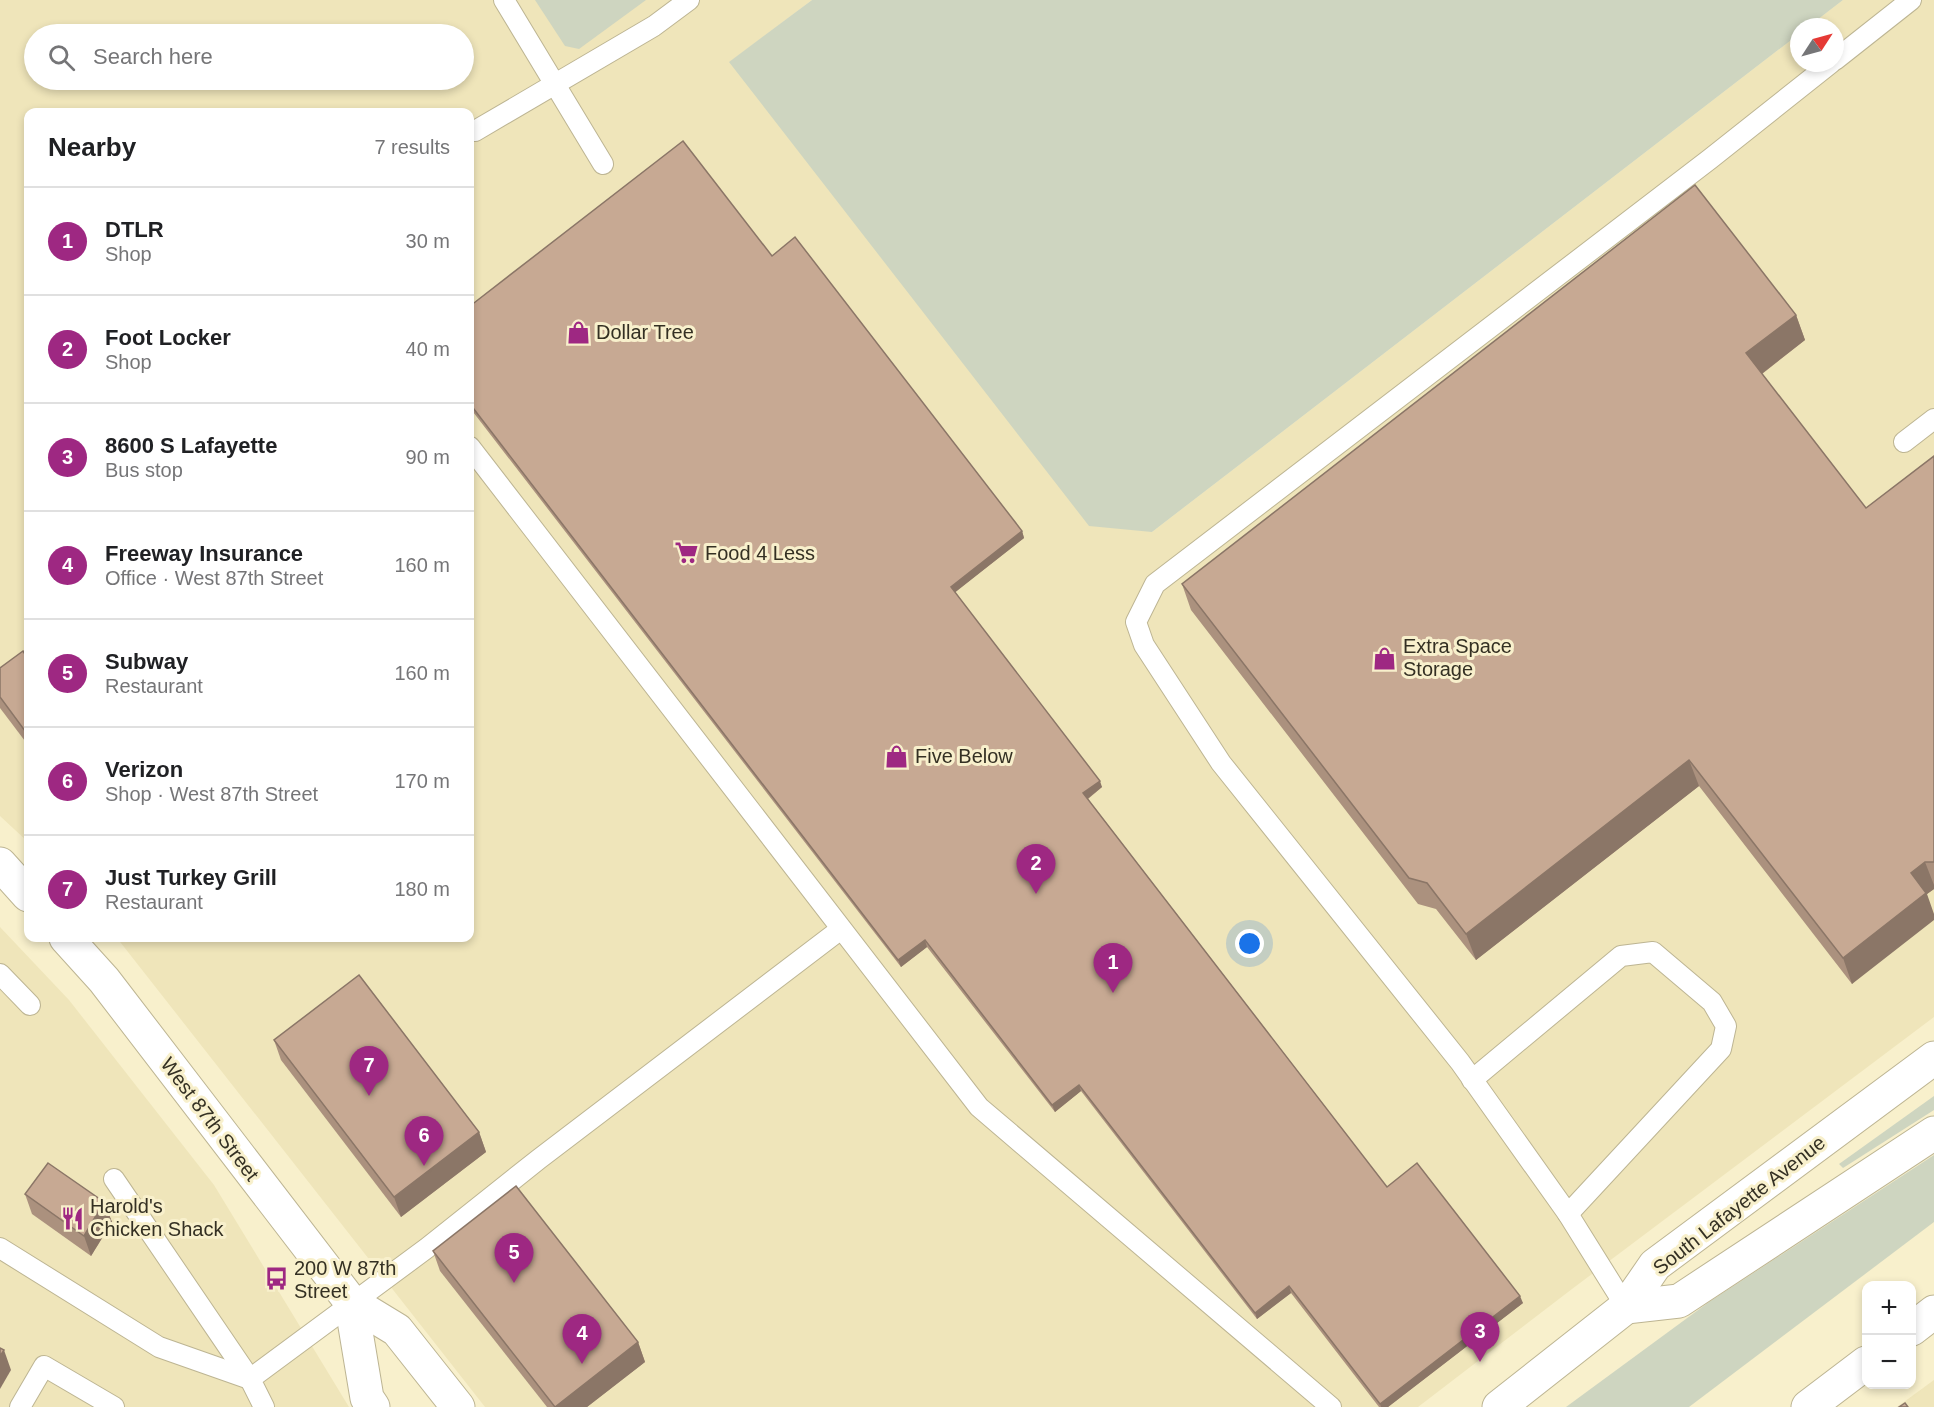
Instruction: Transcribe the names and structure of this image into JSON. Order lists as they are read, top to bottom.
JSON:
{
  "streets": {
    "main road": ["West 87th Street", "South Lafayette Avenue"]
  },
  "places": {
    "shop": ["Dollar Tree", "Extra Space Storage", "Five Below"],
    "supermarket": ["Food 4 Less"],
    "restaurant": ["Harold's Chicken Shack"],
    "bus stop": ["200 W 87th Street"]
  },
  "north": "top right",
  "page": {
    "search": "Search here",
    "heading": ["Nearby", "7 results"],
    "list": [
      {
        "mark": "1",
        "name": "DTLR",
        "note": "Shop",
        "value": "30 m"
      },
      {
        "mark": "2",
        "name": "Foot Locker",
        "note": "Shop",
        "value": "40 m"
      },
      {
        "mark": "3",
        "name": "8600 S Lafayette",
        "note": "Bus stop",
        "value": "90 m"
      },
      {
        "mark": "4",
        "name": "Freeway Insurance",
        "note": "Office · West 87th Street",
        "value": "160 m"
      },
      {
        "mark": "5",
        "name": "Subway",
        "note": "Restaurant",
        "value": "160 m"
      },
      {
        "mark": "6",
        "name": "Verizon",
        "note": "Shop · West 87th Street",
        "value": "170 m"
      },
      {
        "mark": "7",
        "name": "Just Turkey Grill",
        "note": "Restaurant",
        "value": "180 m"
      }
    ],
    "pins": [
      "2",
      "1",
      "7",
      "6",
      "5",
      "3",
      "4"
    ],
    "map_buttons": ["+", "−"]
  }
}
